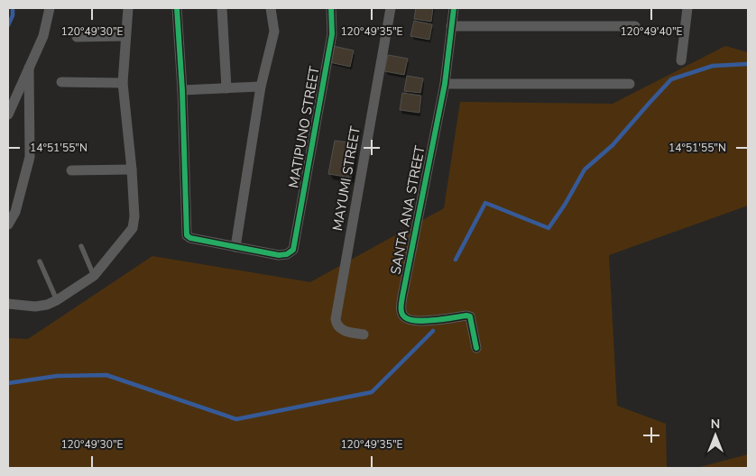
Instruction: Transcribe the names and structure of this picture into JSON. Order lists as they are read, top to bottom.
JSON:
{
  "streets": {
    "street": ["MATIPUNO STREET", "MAYUMI STREET", "SANTA ANA STREET"]
  },
  "north": "top",
  "coordinates": [
    "120°49'30\"E",
    "120°49'35\"E",
    "120°49'40\"E",
    "14°51'55\"N"
  ]
}
